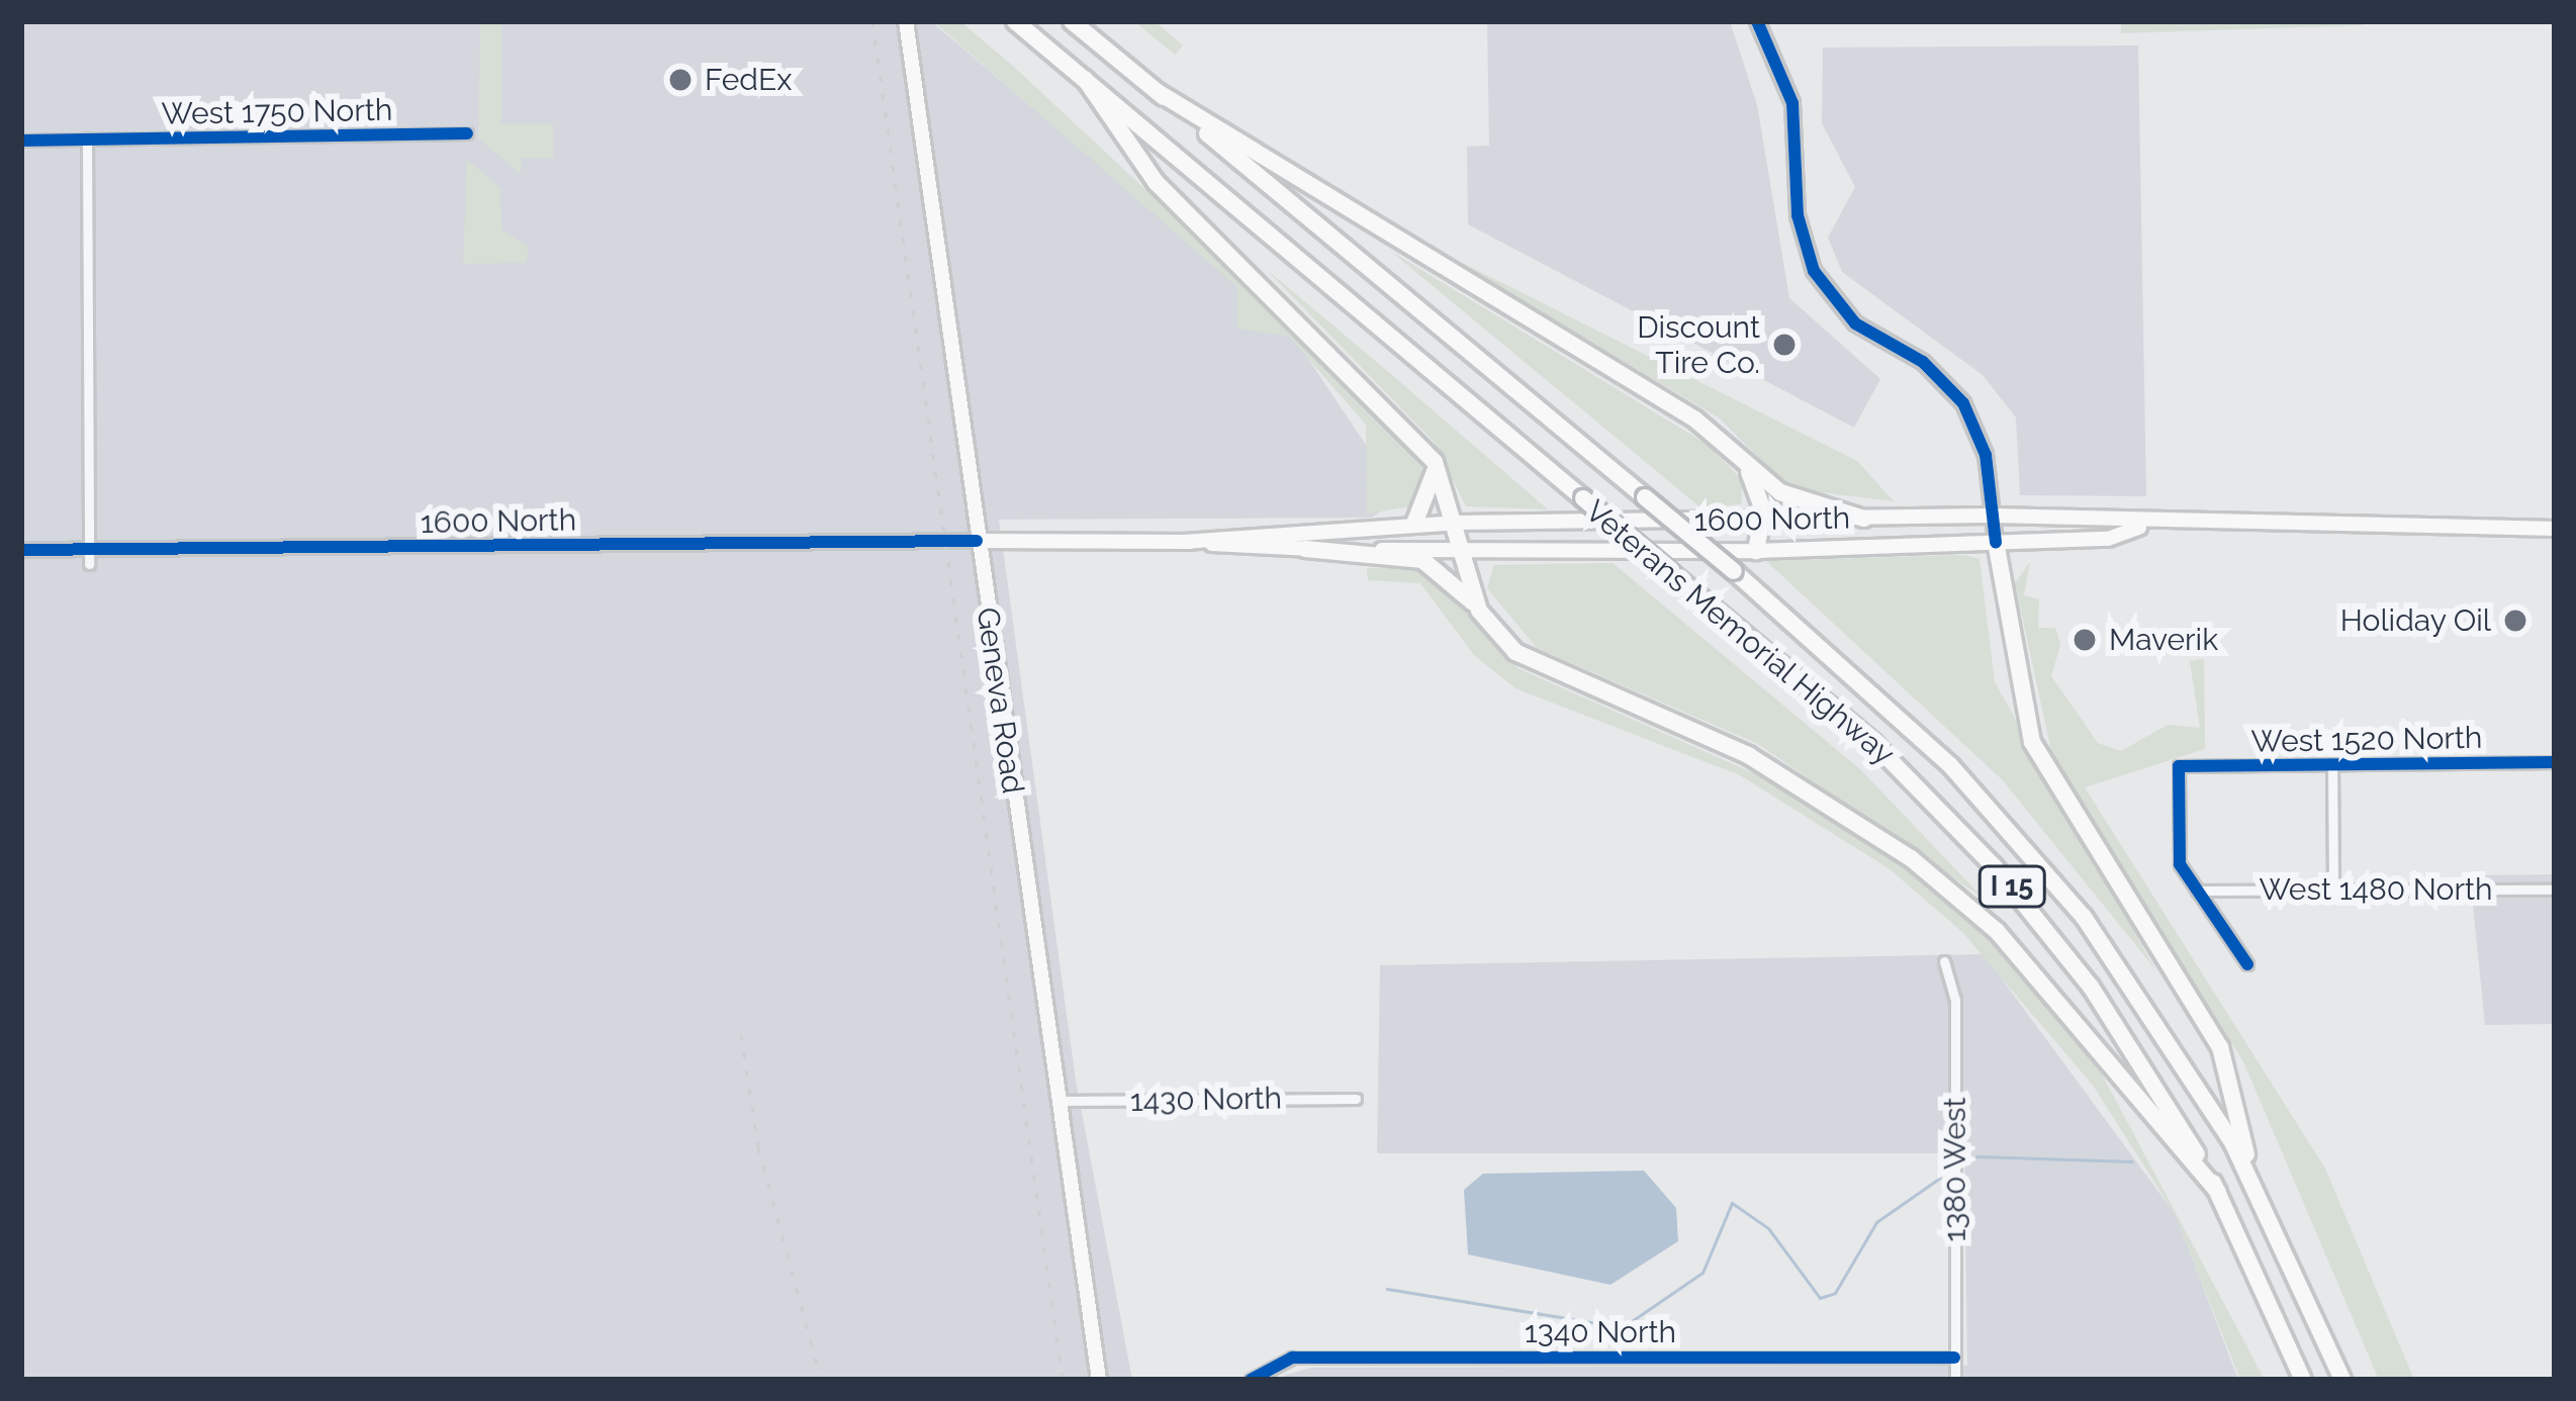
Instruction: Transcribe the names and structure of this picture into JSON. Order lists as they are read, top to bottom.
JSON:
{
  "streets": {
    "highway": ["Veterans Memorial Highway", "I 15"],
    "main road": ["1600 North", "Geneva Road"],
    "street": [
      "West 1750 North",
      "West 1520 North",
      "West 1480 North",
      "1430 North",
      "1380 West",
      "1340 North"
    ]
  },
  "crossings": [
    ["1600 North", "Geneva Road"],
    ["Geneva Road", "1430 North"],
    ["West 1520 North", "West 1480 North"],
    ["1380 West", "1340 North"]
  ],
  "places": [
    "FedEx",
    "Discount Tire Co.",
    "Holiday Oil",
    "Maverik"
  ]
}
